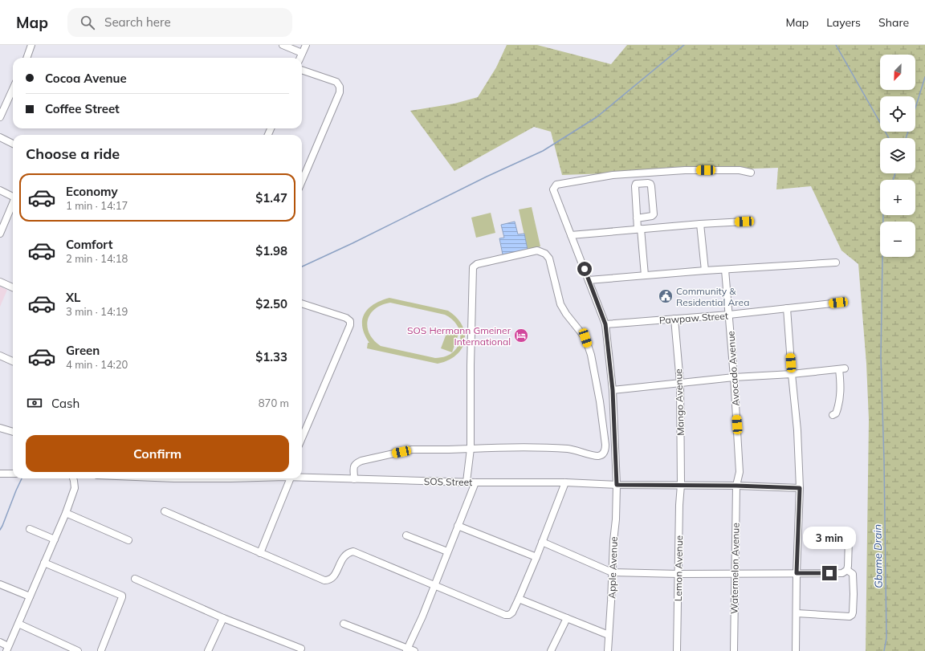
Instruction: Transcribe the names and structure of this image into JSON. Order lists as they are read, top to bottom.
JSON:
{
  "streets": {
    "street": [
      "Pawpaw Street",
      "Avocado Avenue",
      "Mango Avenue",
      "SOS Street",
      "Apple Avenue",
      "Lemon Avenue",
      "Watermelon Avenue"
    ]
  },
  "crossings": [
    ["Pawpaw Street", "Avocado Avenue"],
    ["Pawpaw Street", "Mango Avenue"],
    ["Pawpaw Street", "Apple Avenue"],
    ["Avocado Avenue", "SOS Street"],
    ["Avocado Avenue", "Watermelon Avenue"],
    ["Mango Avenue", "SOS Street"],
    ["Mango Avenue", "Lemon Avenue"],
    ["SOS Street", "Apple Avenue"],
    ["SOS Street", "Lemon Avenue"],
    ["SOS Street", "Watermelon Avenue"]
  ],
  "water": ["Gbame Drain"],
  "places": {
    "public building": ["Community & Residential Area"],
    "hotel": ["SOS Hermann Gmeiner International"]
  },
  "north": "bottom left",
  "page": {
    "header": "Map",
    "search": "Search here",
    "nav": ["Map", "Layers", "Share"],
    "map_buttons": ["+", "−"],
    "banner": ["Cocoa Avenue", "Coffee Street"],
    "heading": "Choose a ride",
    "list": [
      {
        "name": "Economy",
        "note": "1 min · 14:17",
        "value": "$1.47"
      },
      {
        "name": "Comfort",
        "note": "2 min · 14:18",
        "value": "$1.98"
      },
      {
        "name": "XL",
        "note": "3 min · 14:19",
        "value": "$2.50"
      },
      {
        "name": "Green",
        "note": "4 min · 14:20",
        "value": "$1.33"
      }
    ],
    "pay": ["Cash", "870 m"],
    "buttons": "Confirm",
    "bubble": "3 min"
  }
}
